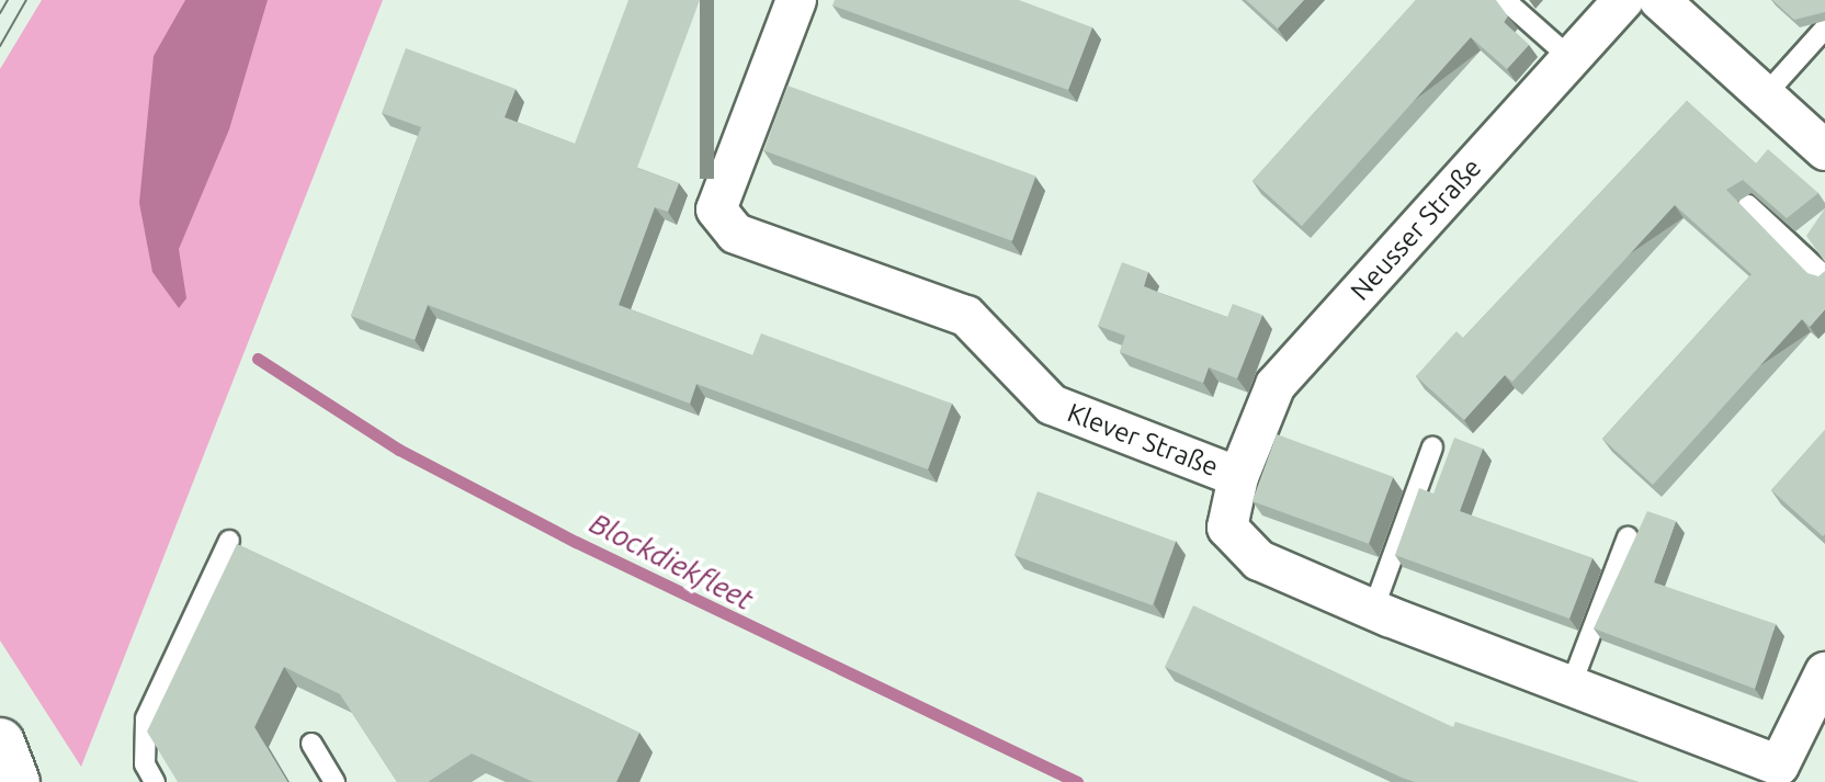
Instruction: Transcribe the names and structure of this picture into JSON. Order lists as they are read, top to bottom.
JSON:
{
  "streets": {
    "street": ["Neusser Straße", "Klever Straße"]
  },
  "crossings": [
    ["Neusser Straße", "Klever Straße"]
  ],
  "water": ["Blockdiekfleet"]
}
